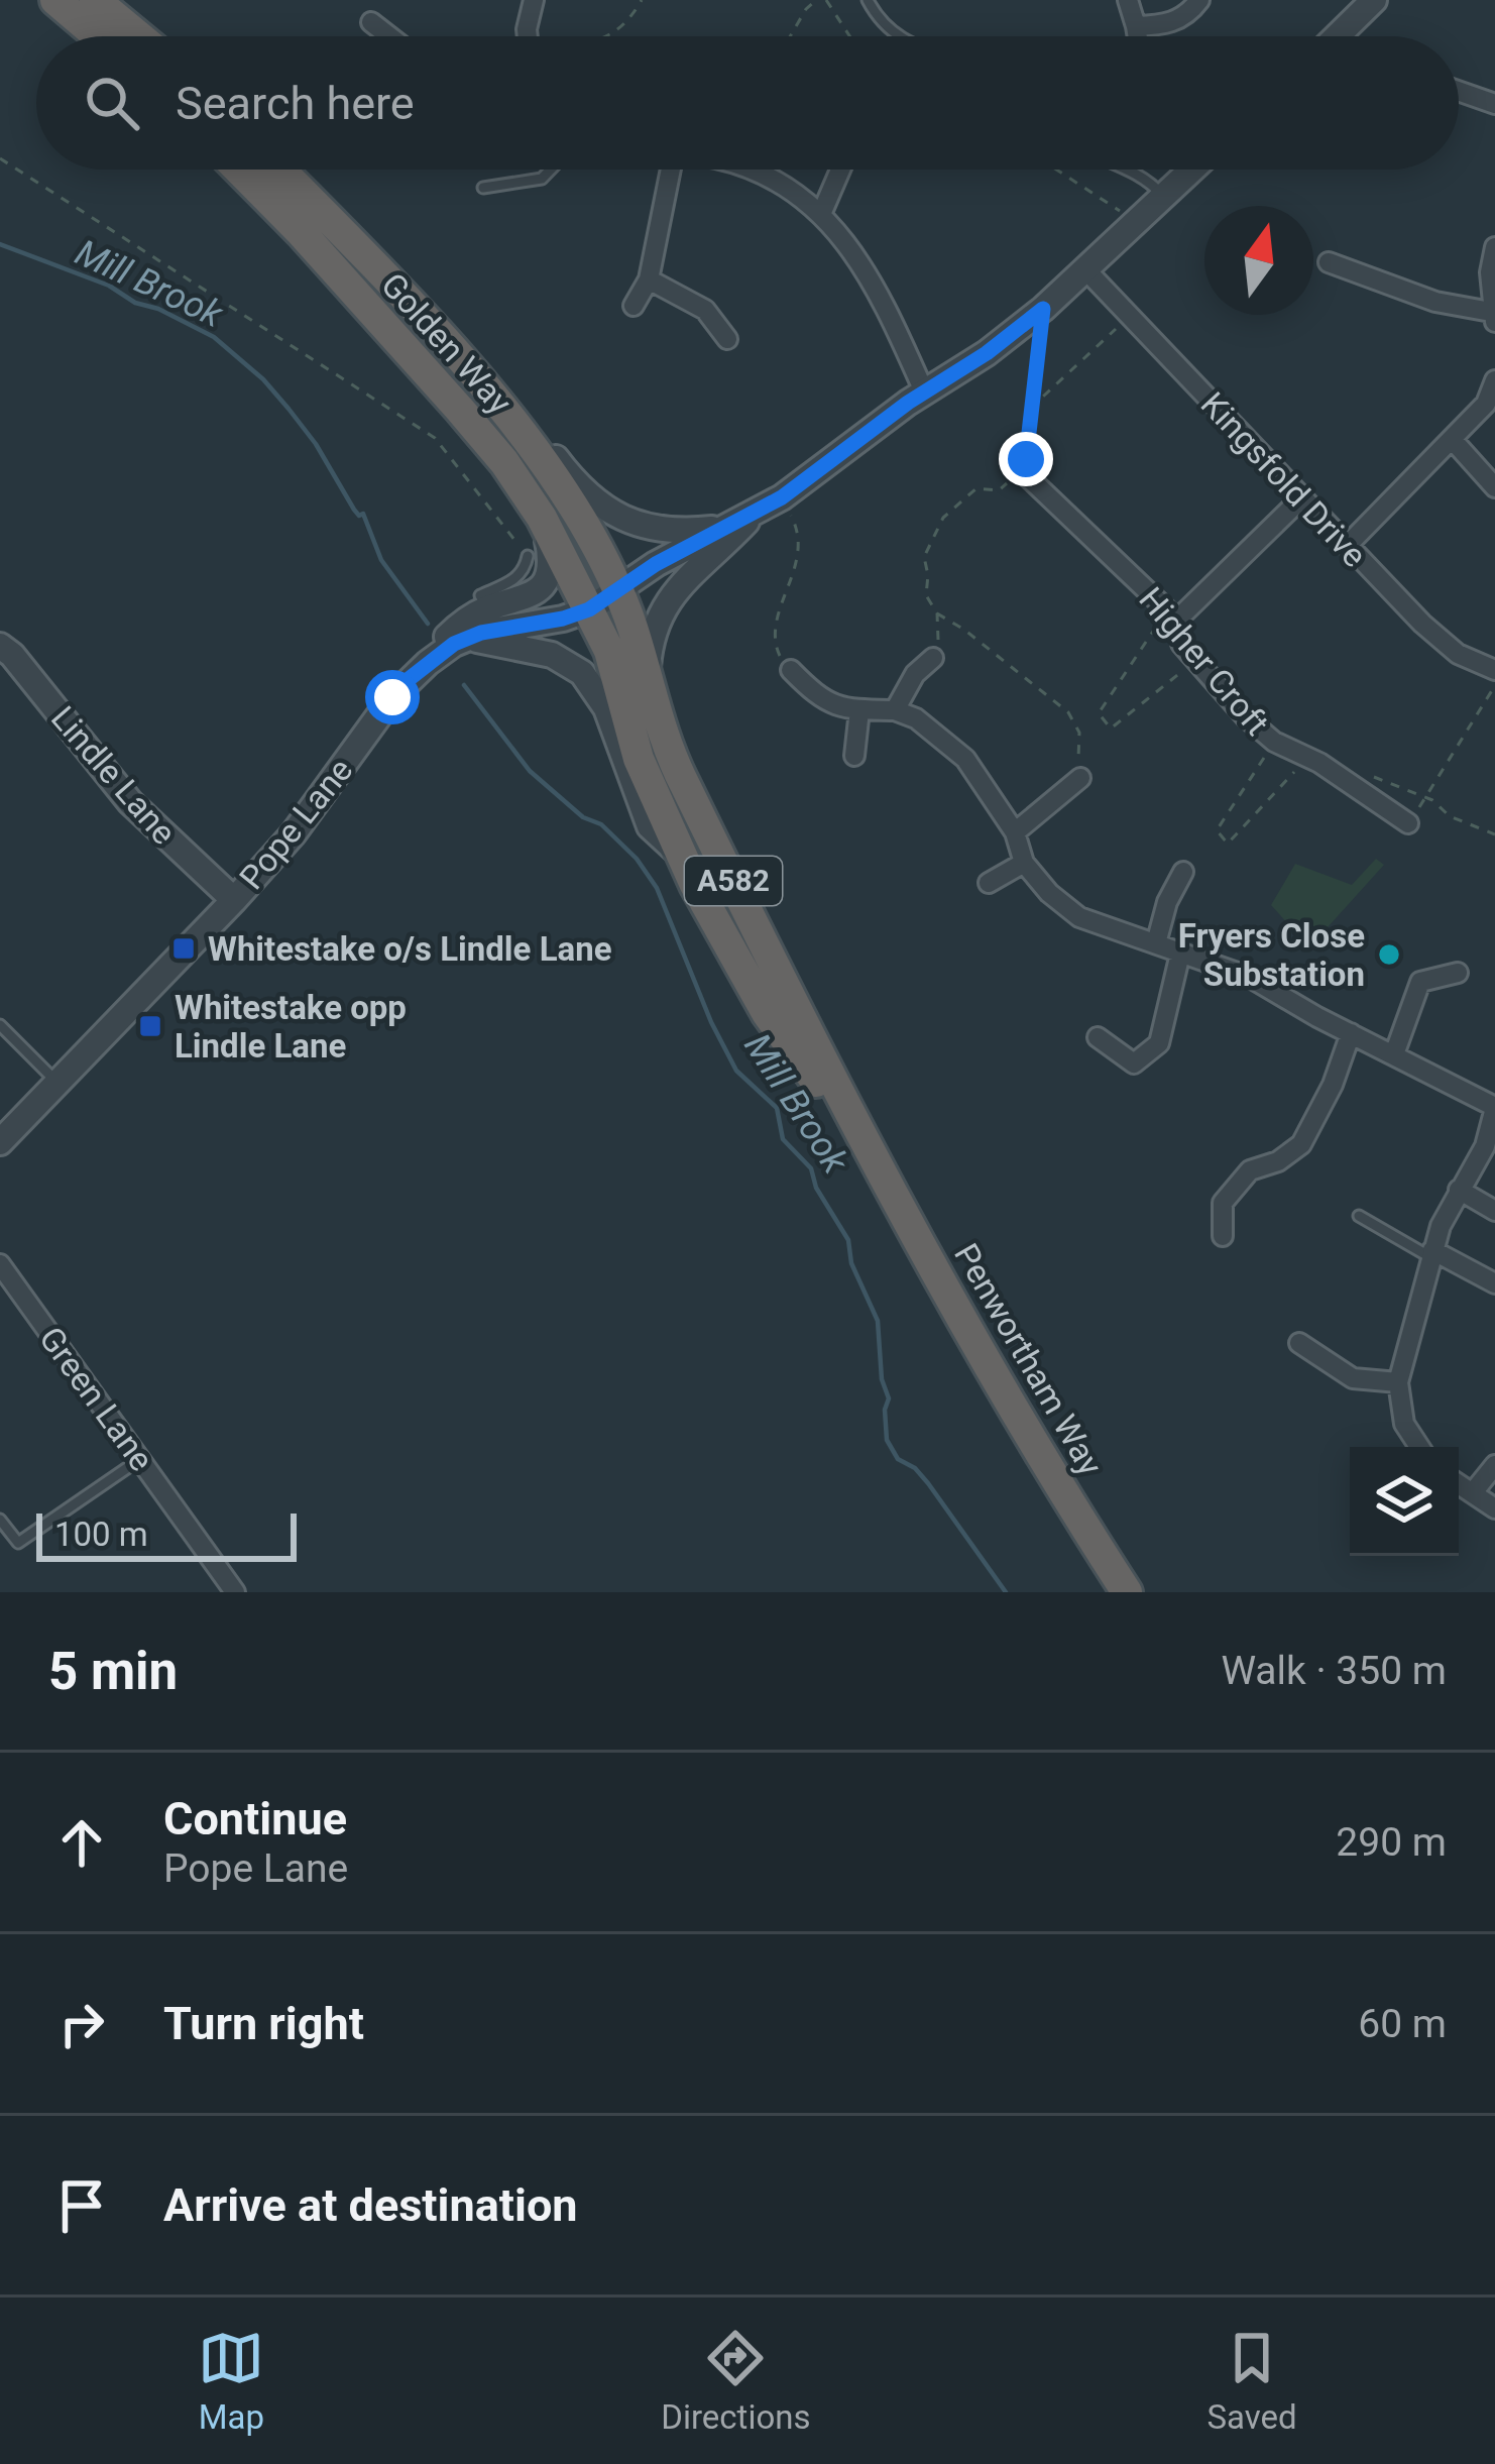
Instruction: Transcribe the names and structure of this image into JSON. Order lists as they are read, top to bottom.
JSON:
{
  "streets": {
    "highway": ["Golden Way", "A582", "Penwortham Way"],
    "street": [
      "Kingsfold Drive",
      "Higher Croft",
      "Lindle Lane",
      "Pope Lane",
      "Green Lane"
    ]
  },
  "crossings": [
    ["Golden Way", "Pope Lane"],
    ["Golden Way", "Penwortham Way"],
    ["Kingsfold Drive", "Pope Lane"],
    ["Lindle Lane", "Pope Lane"],
    ["Pope Lane", "Penwortham Way"]
  ],
  "water": ["Mill Brook"],
  "places": {
    "transit": ["Whitestake o/s Lindle Lane", "Whitestake opp Lindle Lane"],
    "other": ["Fryers Close Substation"]
  },
  "scale_bar": "100 m",
  "north": "top",
  "page": {
    "search": "Search here",
    "scale": "100 m",
    "heading": ["5 min", "Walk · 350 m"],
    "list": [
      ["Continue", "Pope Lane", "290 m"],
      ["Turn right", "60 m"],
      "Arrive at destination"
    ],
    "nav": ["Map", "Directions", "Saved"]
  }
}
